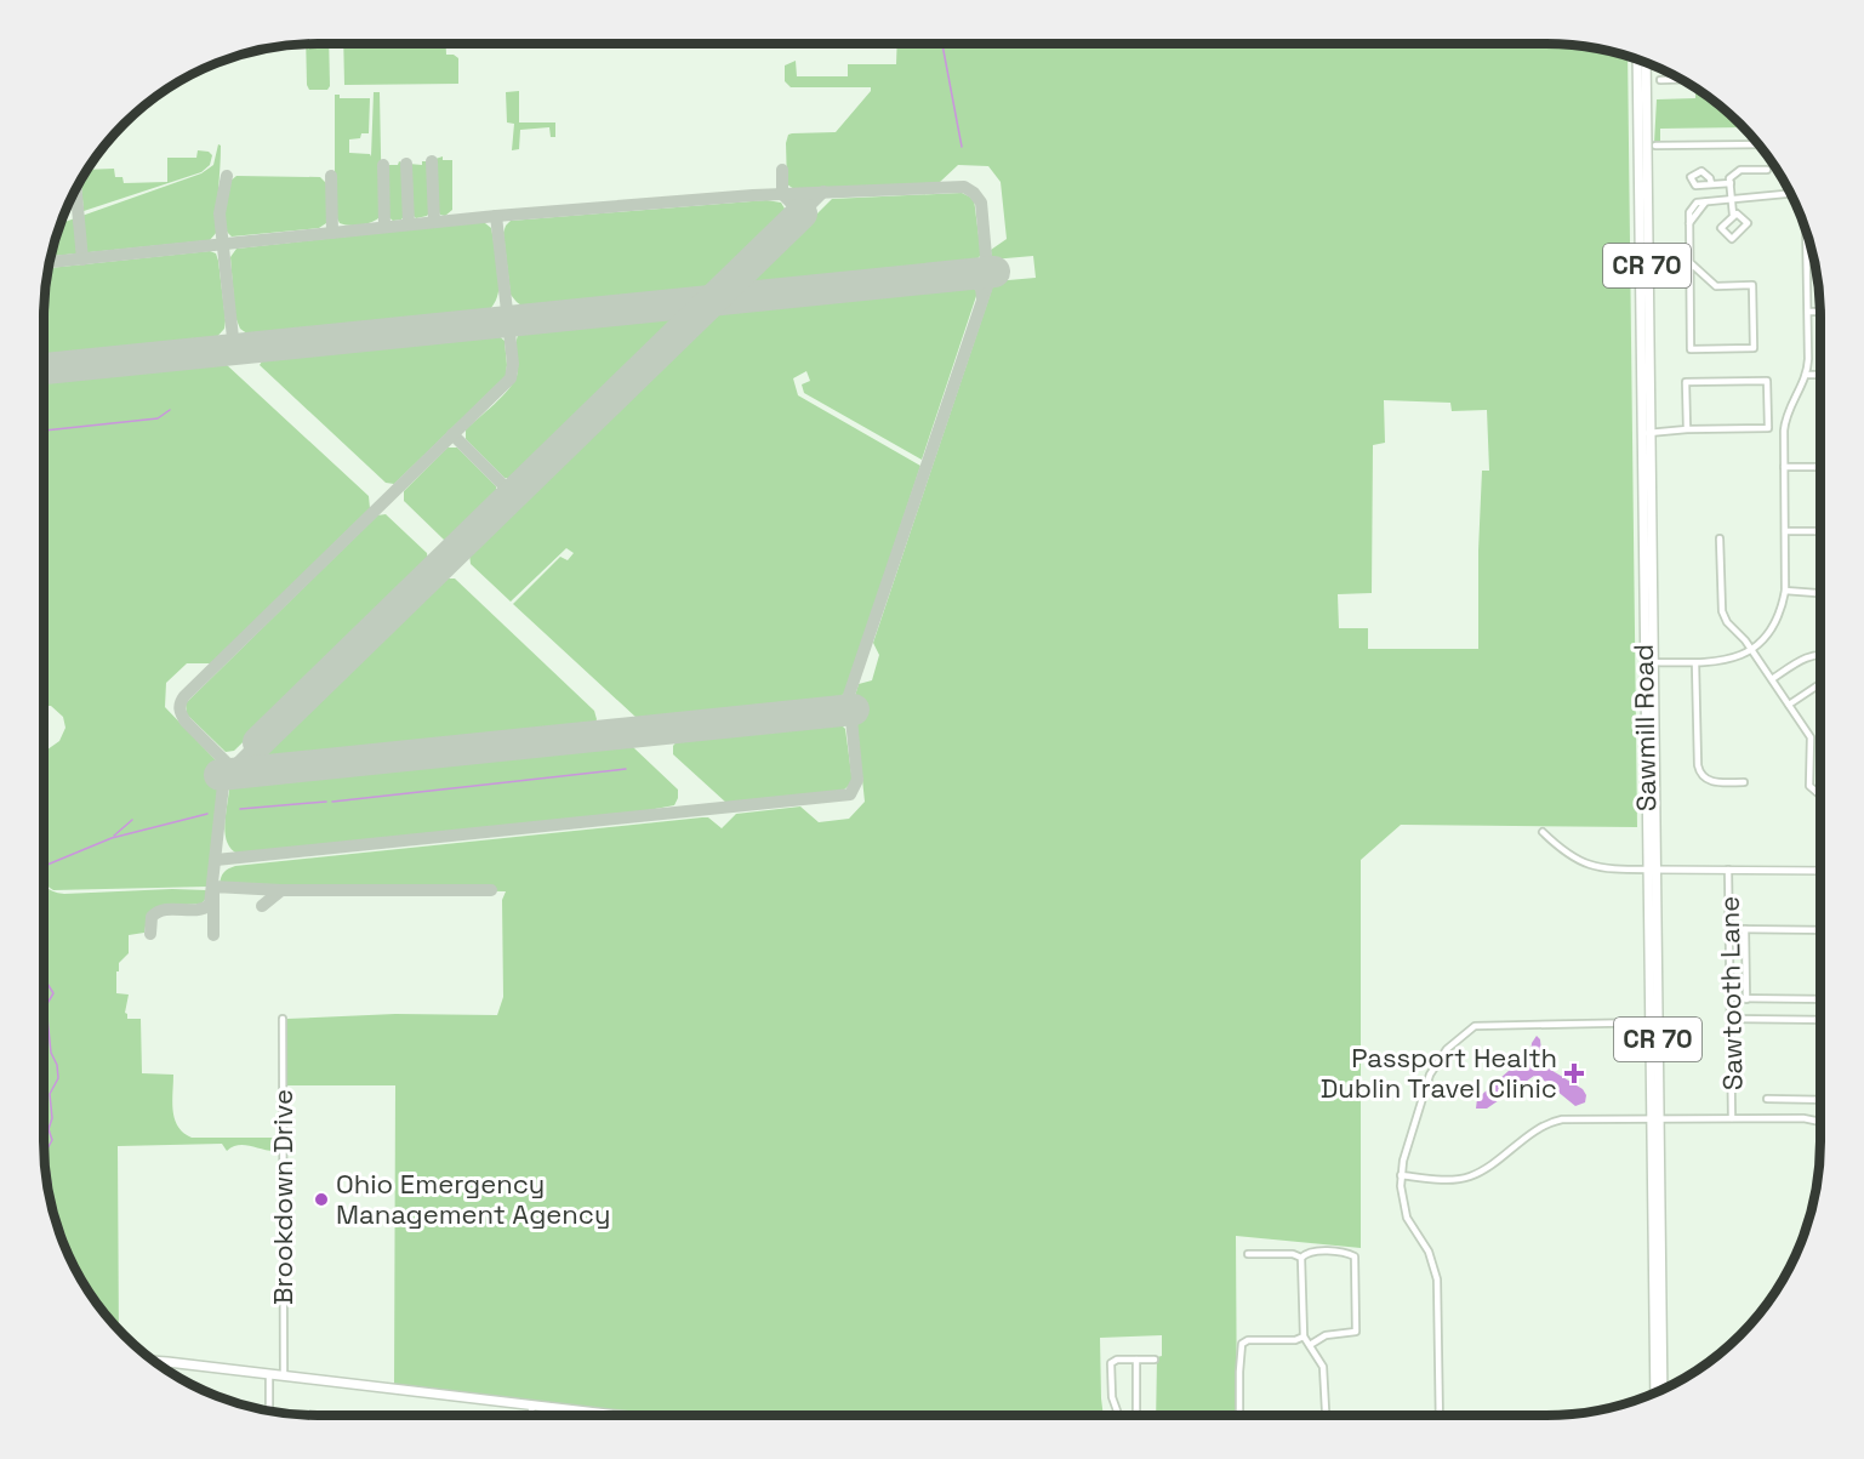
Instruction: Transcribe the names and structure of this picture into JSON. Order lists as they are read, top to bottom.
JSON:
{
  "streets": {
    "main road": ["CR 70", "Sawmill Road"],
    "street": ["Sawtooth Lane", "Brookdown Drive"]
  },
  "places": {
    "health": ["Passport Health Dublin Travel Clinic"],
    "other": ["Ohio Emergency Management Agency"]
  }
}
